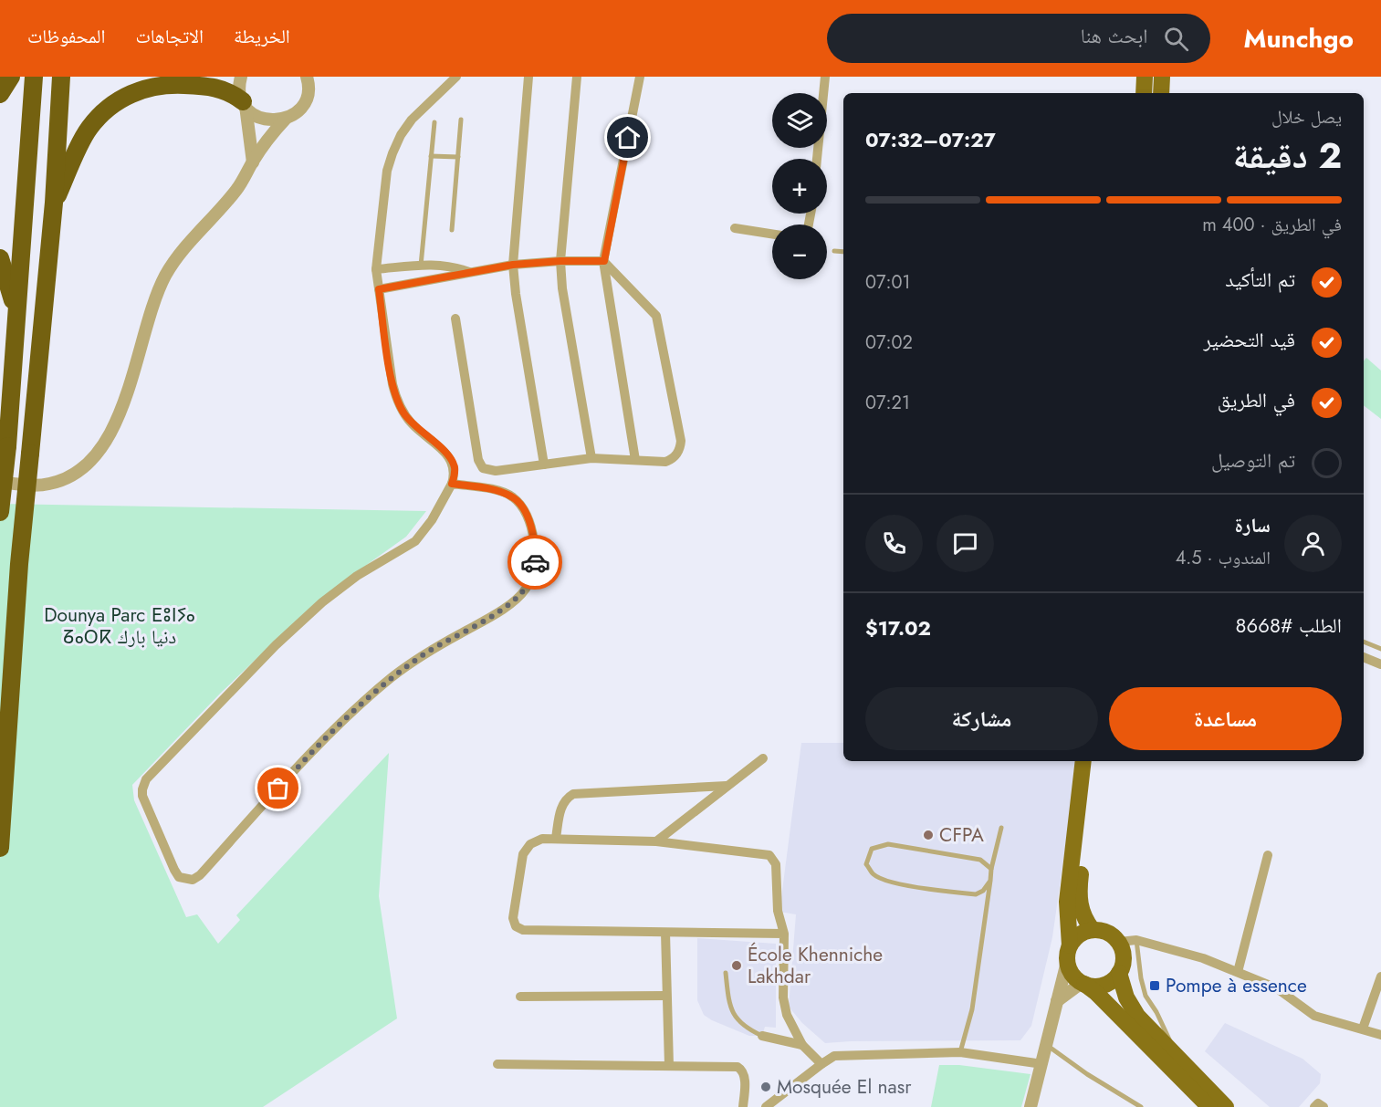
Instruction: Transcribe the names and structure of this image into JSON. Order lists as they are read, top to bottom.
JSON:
{
  "parks": ["Dounya Parc ⴹⵓⵏⵢⴰ ⵒⴰⵔⴽ دنيا بارك"],
  "places": {
    "other": ["CFPA", "École Khenniche Lakhdar", "Mosquée El nasr"],
    "transit": ["Pompe à essence"]
  },
  "page": {
    "header": "Munchgo",
    "search": "ابحث هنا",
    "nav": ["الخريطة", "الاتجاهات", "المحفوظات"],
    "map_buttons": ["+", "−"],
    "heading": ["2 دقيقة", "يصل خلال", "07:27–07:32"],
    "panel": [
      "سارة",
      "المندوب · 4.5",
      "الطلب #8668",
      "$17.02"
    ],
    "bar": "في الطريق · 400 m",
    "list": [
      ["تم التأكيد", "07:01"],
      ["قيد التحضير", "07:02"],
      ["في الطريق", "07:21"],
      "تم التوصيل"
    ],
    "buttons": ["مساعدة", "مشاركة"]
  }
}
